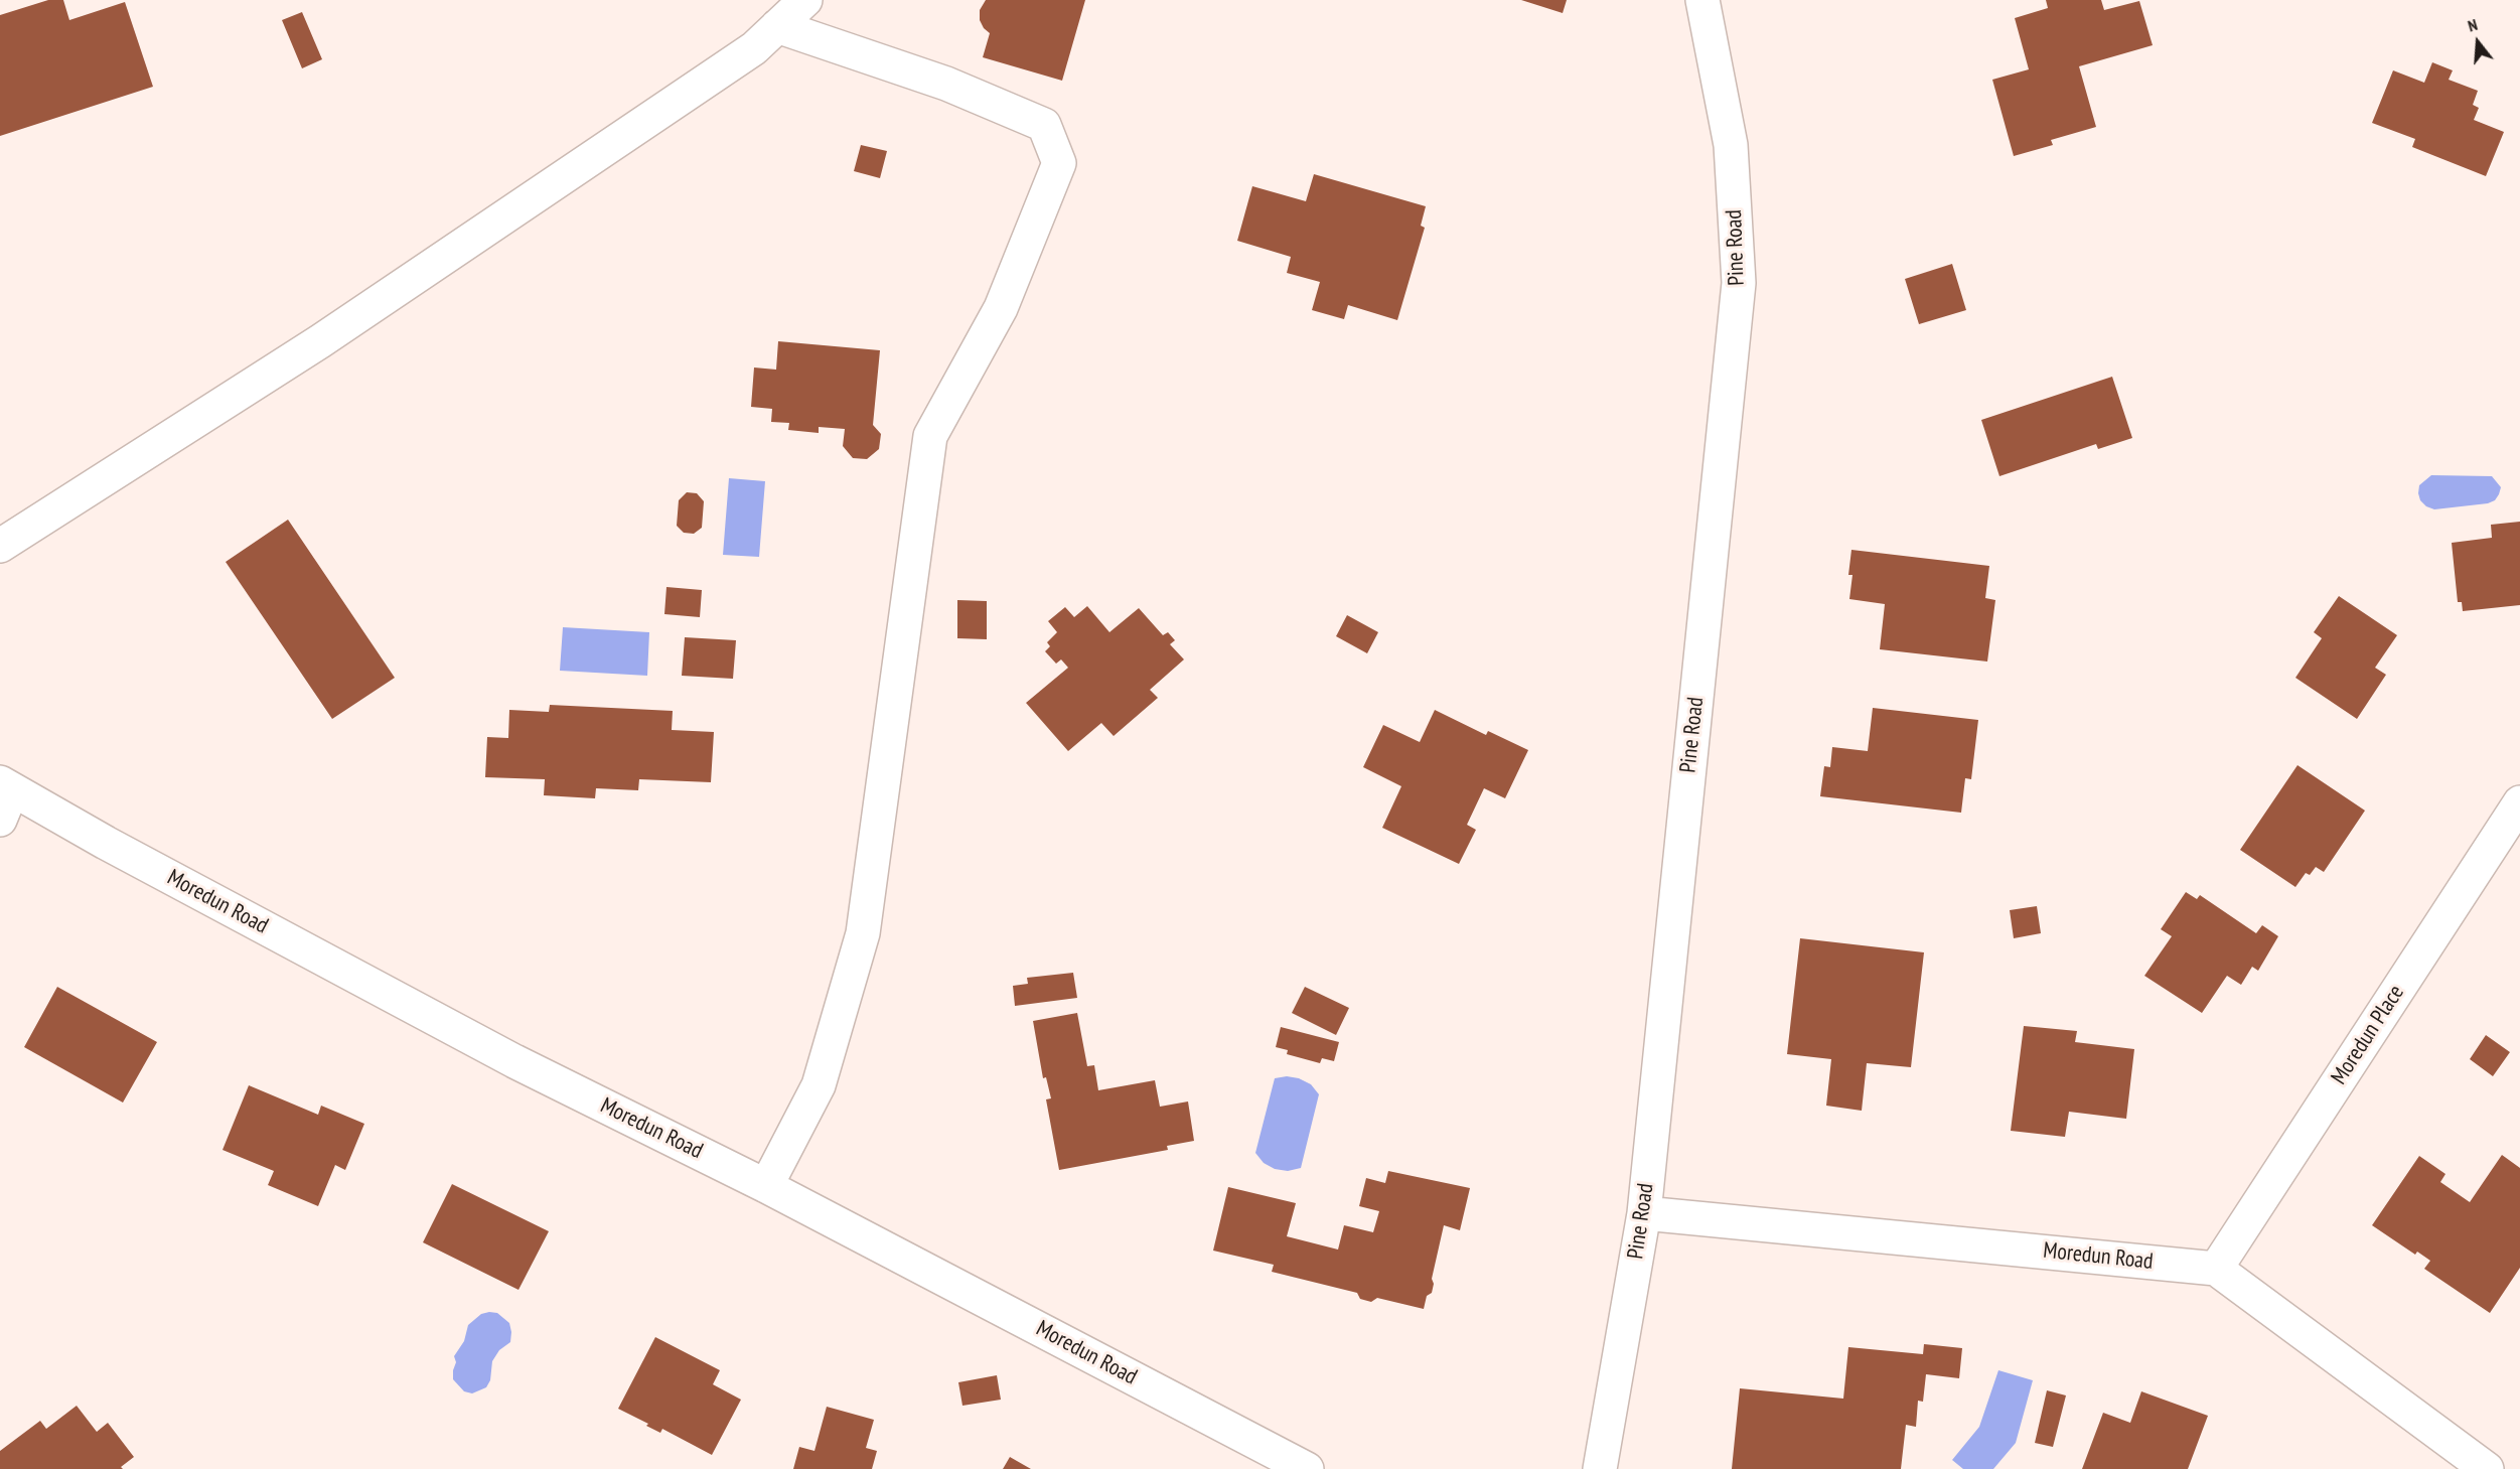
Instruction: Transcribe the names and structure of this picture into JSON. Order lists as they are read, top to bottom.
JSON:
{
  "streets": {
    "street": ["Pine Road", "Moredun Road", "Moredun Place"]
  },
  "crossings": [
    ["Pine Road", "Moredun Road"],
    ["Moredun Road", "Moredun Place"]
  ],
  "north": "top"
}
